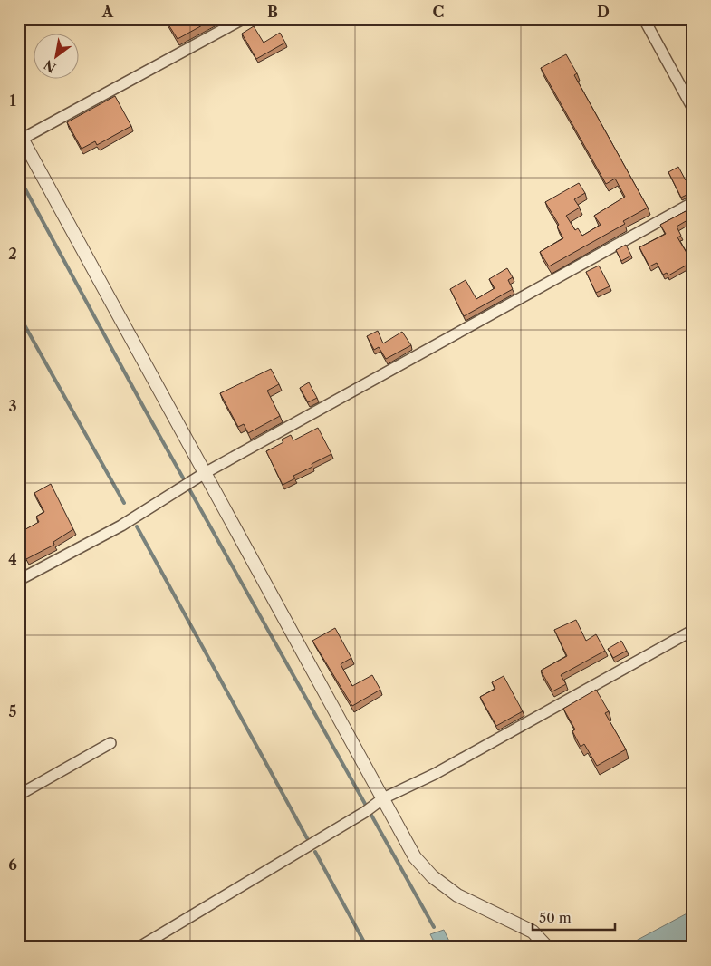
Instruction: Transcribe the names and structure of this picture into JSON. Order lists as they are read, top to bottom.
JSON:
{
  "scale_bar": "50 m",
  "north": "bottom left",
  "grid": {
    "columns": [
      "A",
      "B",
      "C",
      "D"
    ],
    "rows": [
      "1",
      "2",
      "3",
      "4",
      "5",
      "6"
    ]
  }
}
